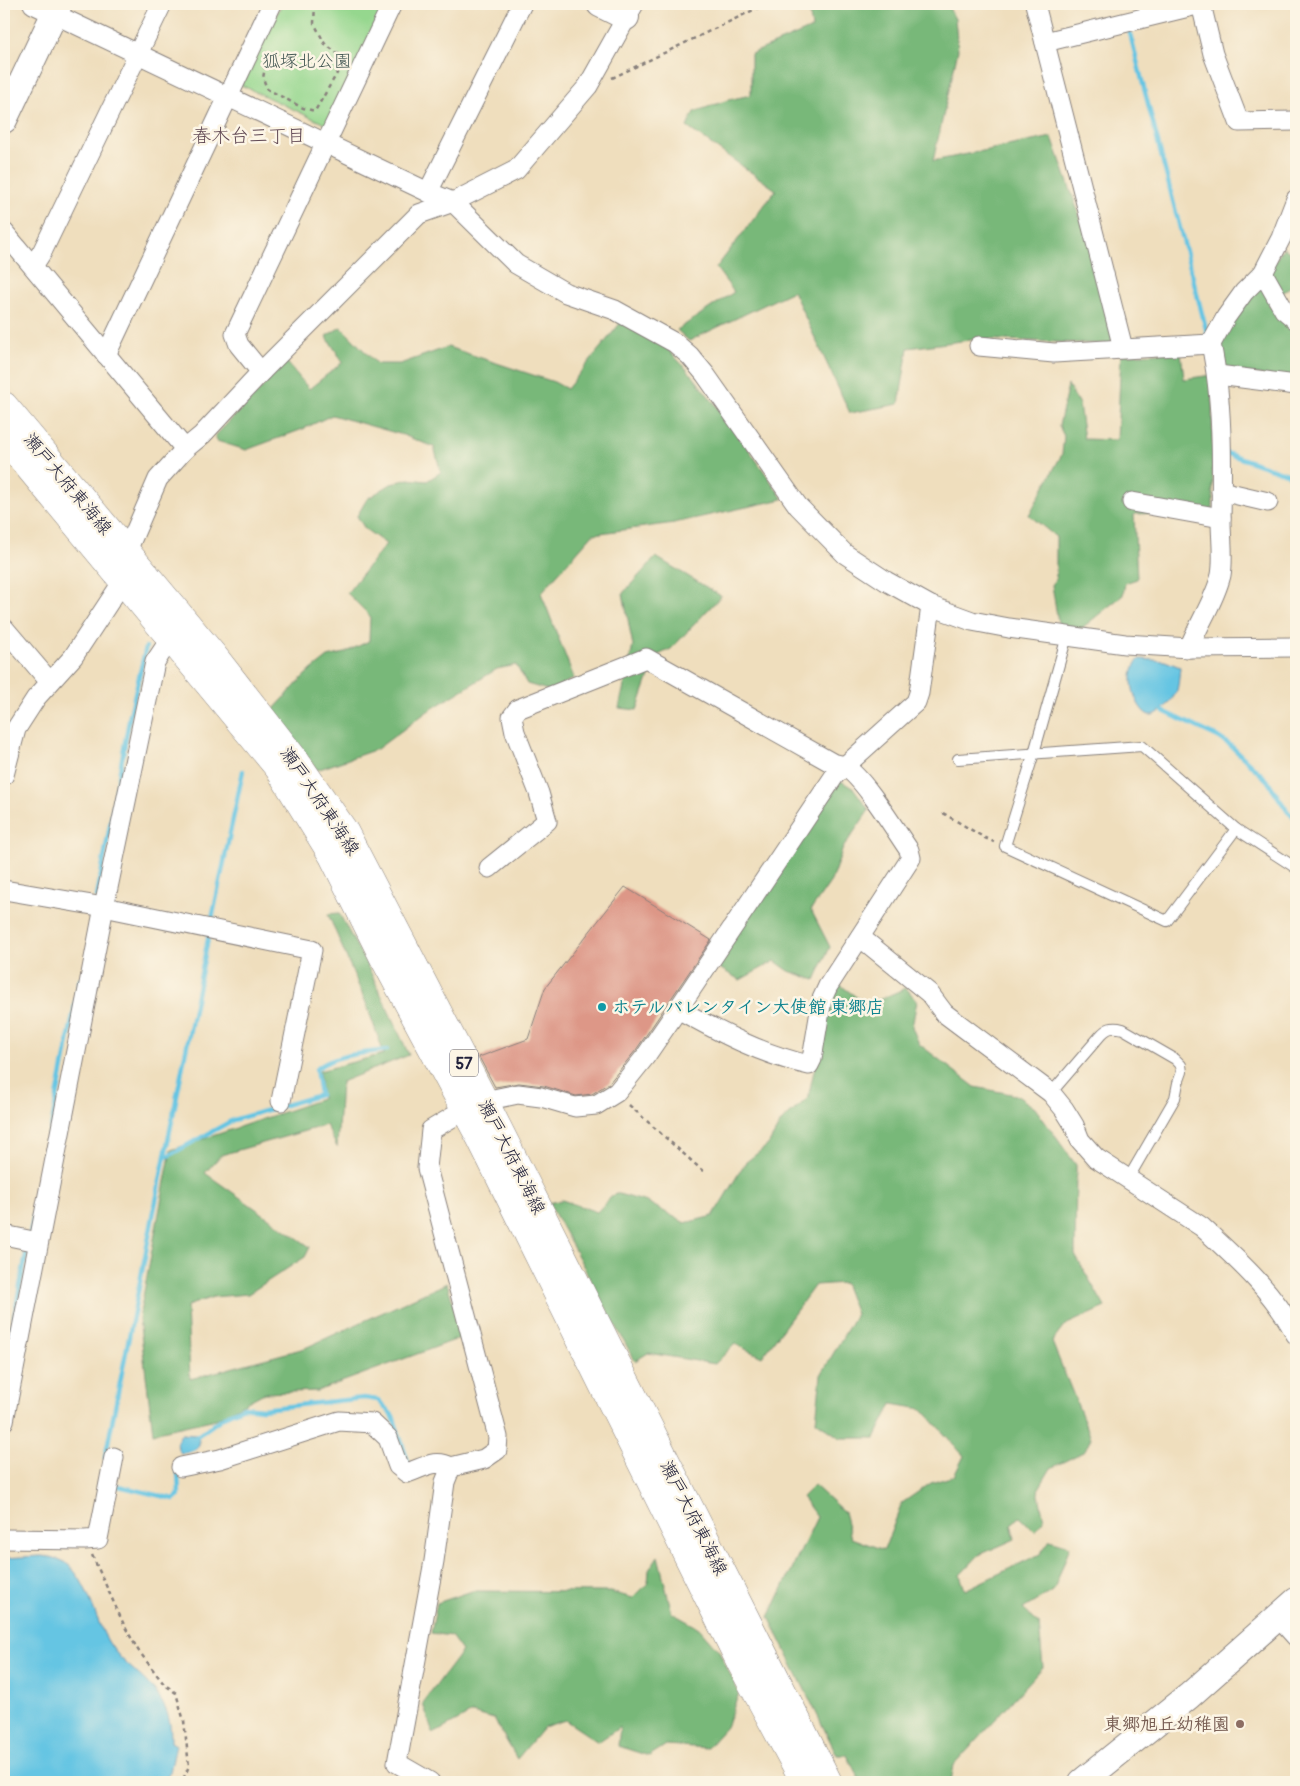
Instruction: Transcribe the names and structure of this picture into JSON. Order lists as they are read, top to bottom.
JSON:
{
  "streets": {
    "main road": ["瀬戸大府東海線", "57"]
  },
  "districts": ["春木台三丁目"],
  "parks": ["狐塚北公園"],
  "places": ["ホテルバレンタイン大使館 東郷店", "東郷旭丘幼稚園"]
}
